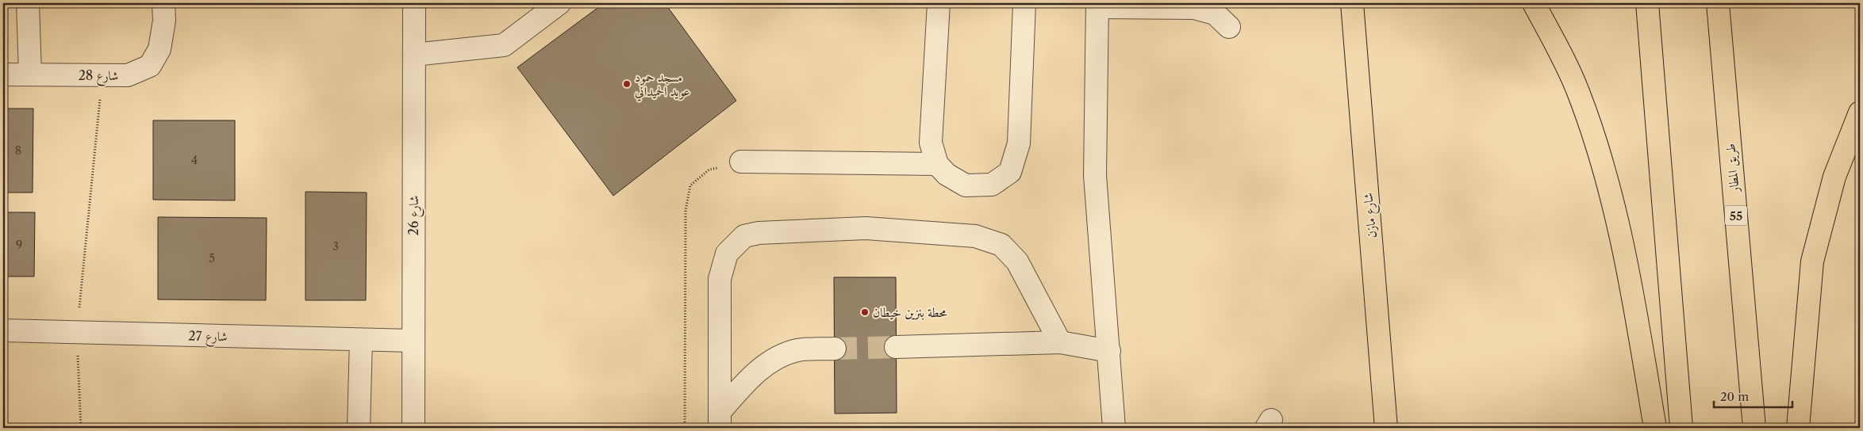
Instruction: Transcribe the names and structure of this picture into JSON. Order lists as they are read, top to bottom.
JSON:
{
  "streets": {
    "main road": ["طريق المطار", "شارع مازن", "55"],
    "street": ["شارع 28", "شارع 26", "شارع 27"]
  },
  "crossings": [
    ["شارع 26", "شارع 27"]
  ],
  "places": ["مسجد حمود عويد الحميداني", "محطة بنزين خيطان"],
  "house_numbers": [
    "8",
    "4",
    "9",
    "3",
    "5"
  ],
  "scale_bar": "20 m"
}
